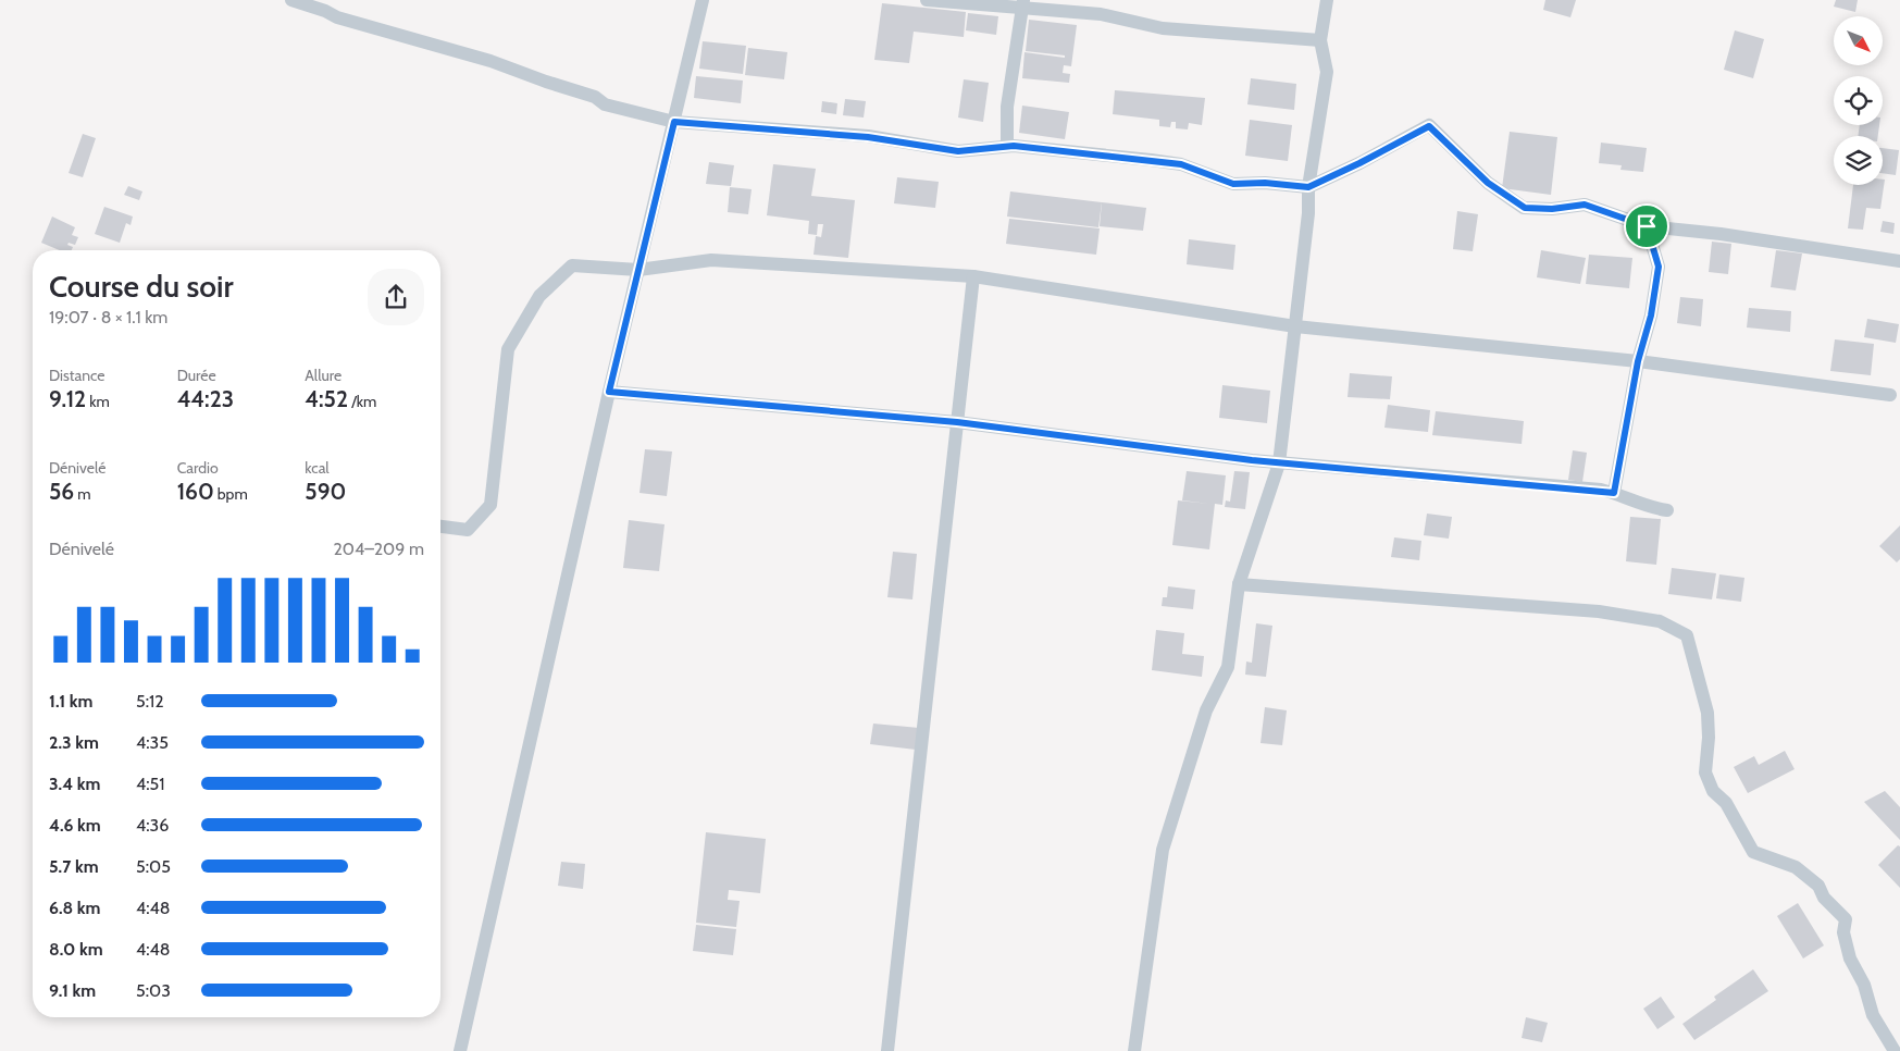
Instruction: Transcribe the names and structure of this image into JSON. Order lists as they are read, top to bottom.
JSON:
{
  "north": "bottom right",
  "page": {
    "heading": ["Course du soir", "19:07 · 8 × 1.1 km"],
    "stats": [
      ["Distance", "9.12 km"],
      ["Durée", "44:23"],
      ["Allure", "4:52 /km"],
      ["Dénivelé", "56 m"],
      ["Cardio", "160 bpm"],
      ["kcal", "590"]
    ],
    "chart": ["Dénivelé", "204–209 m"],
    "list": [
      {
        "name": "1.1 km",
        "note": "5:12"
      },
      {
        "name": "2.3 km",
        "note": "4:35"
      },
      {
        "name": "3.4 km",
        "note": "4:51"
      },
      {
        "name": "4.6 km",
        "note": "4:36"
      },
      {
        "name": "5.7 km",
        "note": "5:05"
      },
      {
        "name": "6.8 km",
        "note": "4:48"
      },
      {
        "name": "8.0 km",
        "note": "4:48"
      },
      {
        "name": "9.1 km",
        "note": "5:03"
      }
    ]
  }
}
